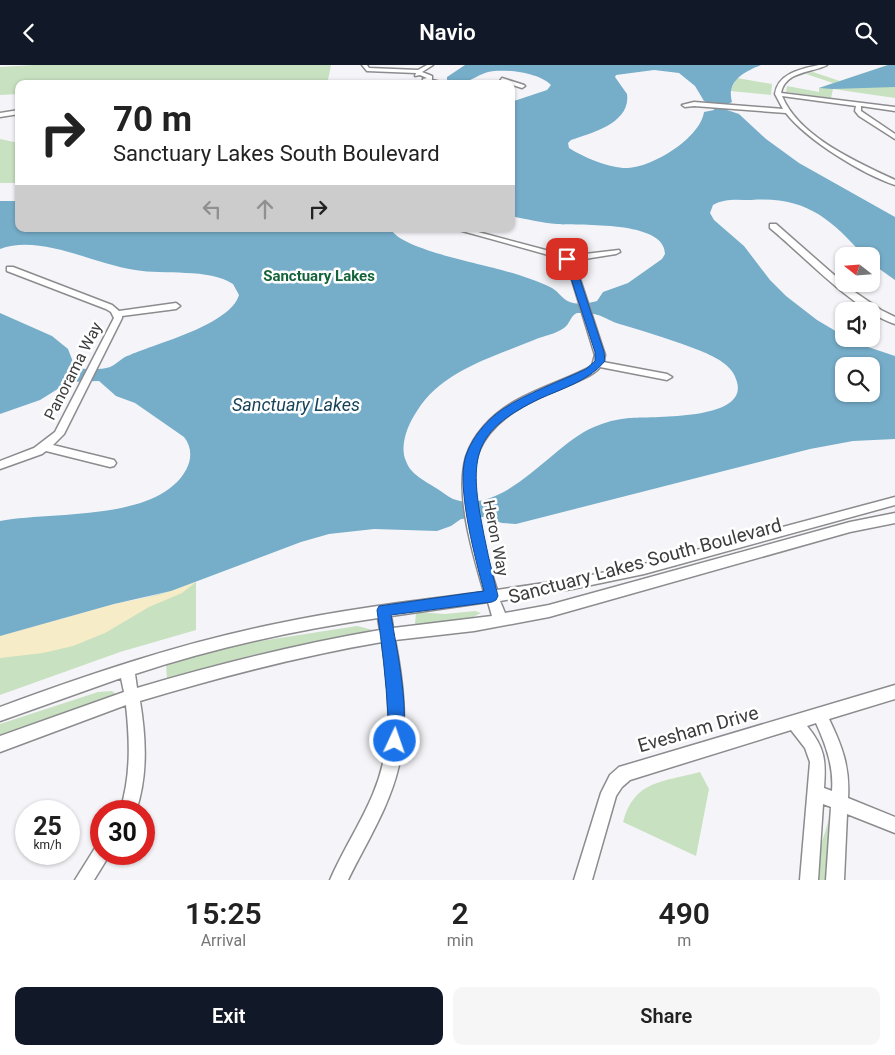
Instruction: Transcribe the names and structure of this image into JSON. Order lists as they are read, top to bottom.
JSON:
{
  "streets": {
    "street": [
      "Panorama Way",
      "Heron Way",
      "Sanctuary Lakes South Boulevard",
      "Evesham Drive"
    ]
  },
  "crossings": [
    ["Heron Way", "Sanctuary Lakes South Boulevard"]
  ],
  "districts": ["Sanctuary Lakes"],
  "water": ["Sanctuary Lakes"],
  "north": "left",
  "page": {
    "header": "Navio",
    "turn": ["70 m", "Sanctuary Lakes South Boulevard"],
    "speed": "25 km/h",
    "limit": "30",
    "eta": [
      "15:25",
      "Arrival",
      "2",
      "min",
      "490",
      "m"
    ],
    "buttons": ["Exit", "Share"]
  }
}
